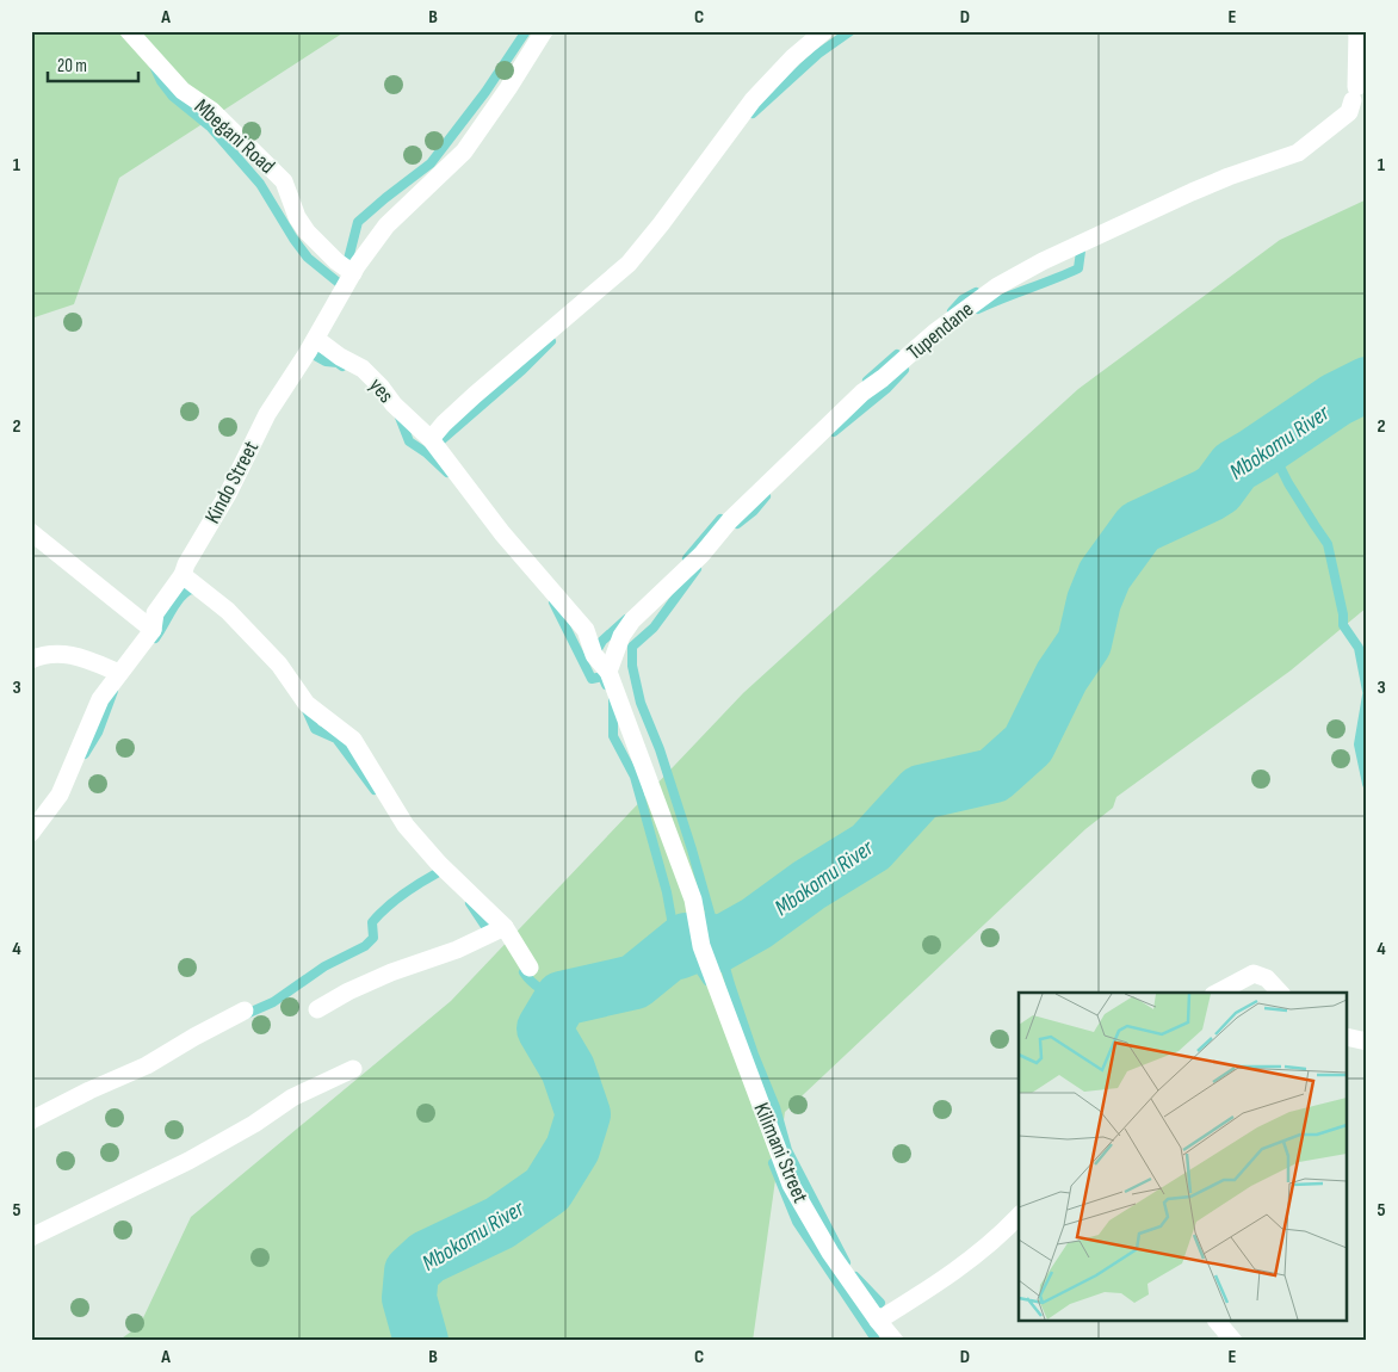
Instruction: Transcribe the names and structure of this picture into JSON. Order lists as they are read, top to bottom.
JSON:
{
  "streets": {
    "street": [
      "Mbegani Road",
      "Tupendane",
      "yes",
      "Kindo Street",
      "Kilimani Street"
    ]
  },
  "crossings": [
    ["Mbegani Road", "Kindo Street"],
    ["Tupendane", "yes"],
    ["Tupendane", "Kilimani Street"],
    ["yes", "Kindo Street"],
    ["yes", "Kilimani Street"]
  ],
  "water": ["Mbokomu River"],
  "scale_bar": "20 m",
  "grid": {
    "columns": [
      "A",
      "B",
      "C",
      "D",
      "E"
    ],
    "rows": [
      "1",
      "2",
      "3",
      "4",
      "5"
    ]
  }
}
